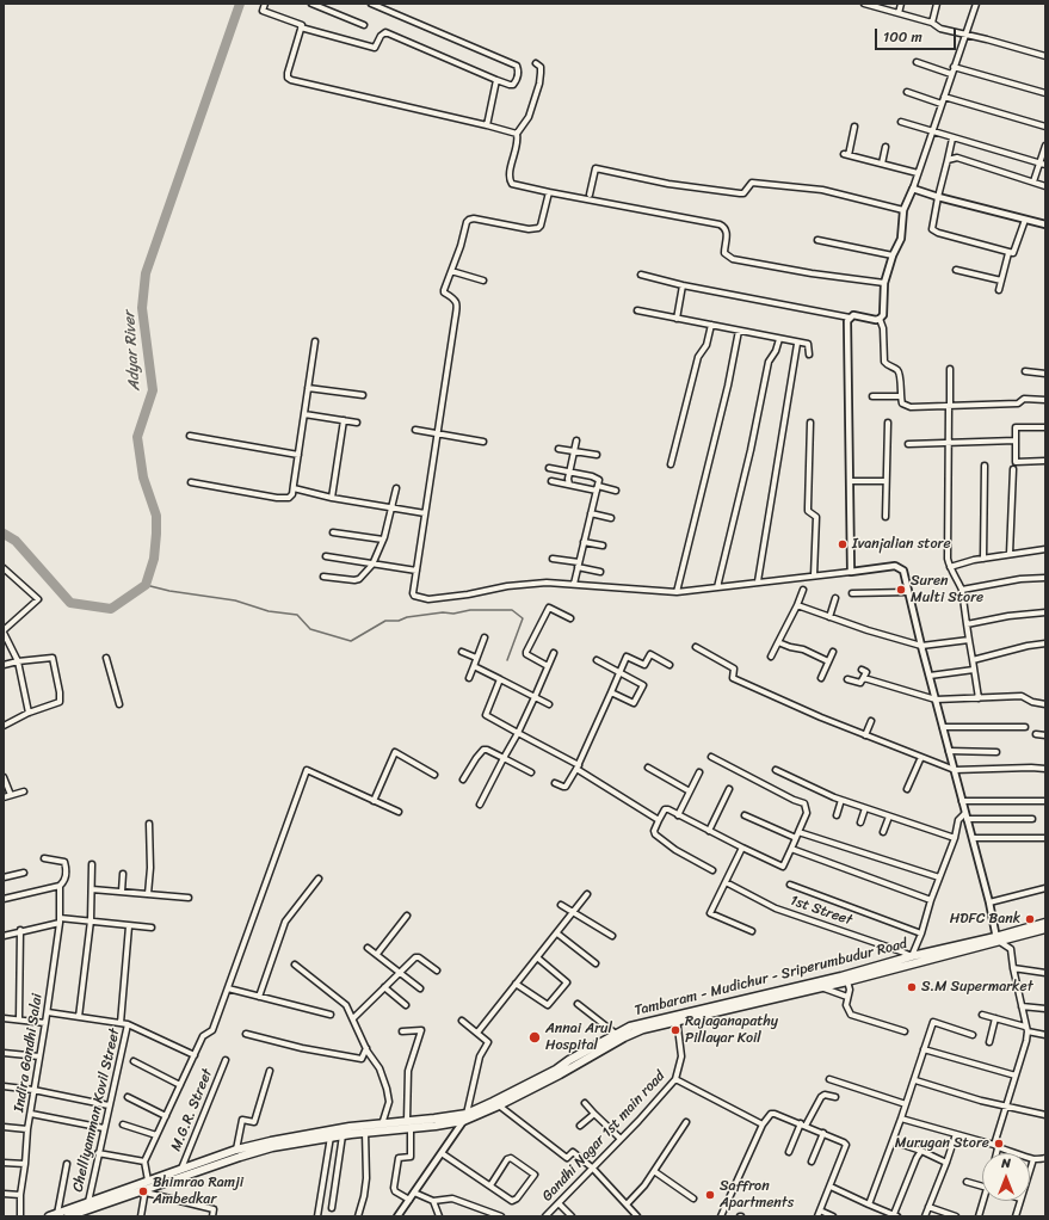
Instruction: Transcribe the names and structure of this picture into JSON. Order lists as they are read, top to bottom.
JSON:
{
  "streets": {
    "main road": ["Tambaram - Mudichur - Sriperumbudur Road"],
    "street": [
      "1st Street",
      "Indira Gandhi Salai",
      "Chelliyamman Kovil Street",
      "M.G.R. Street",
      "Gandhi Nagar 1st main road"
    ]
  },
  "crossings": [
    ["1st Street", "Tambaram - Mudichur - Sriperumbudur Road"],
    ["Tambaram - Mudichur - Sriperumbudur Road", "Chelliyamman Kovil Street"],
    ["Tambaram - Mudichur - Sriperumbudur Road", "M.G.R. Street"],
    ["Tambaram - Mudichur - Sriperumbudur Road", "Gandhi Nagar 1st main road"]
  ],
  "water": ["Adyar River"],
  "places": [
    "Ivanjalian store",
    "Suren Multi Store",
    "HDFC Bank",
    "S.M Supermarket",
    "Rajaganapathy Pillayar Koil",
    "Annai Arul Hospital",
    "Murugan Store",
    "Bhimrao Ramji Ambedkar",
    "Saffron Apartments"
  ],
  "scale_bar": "100 m",
  "north": "top"
}
